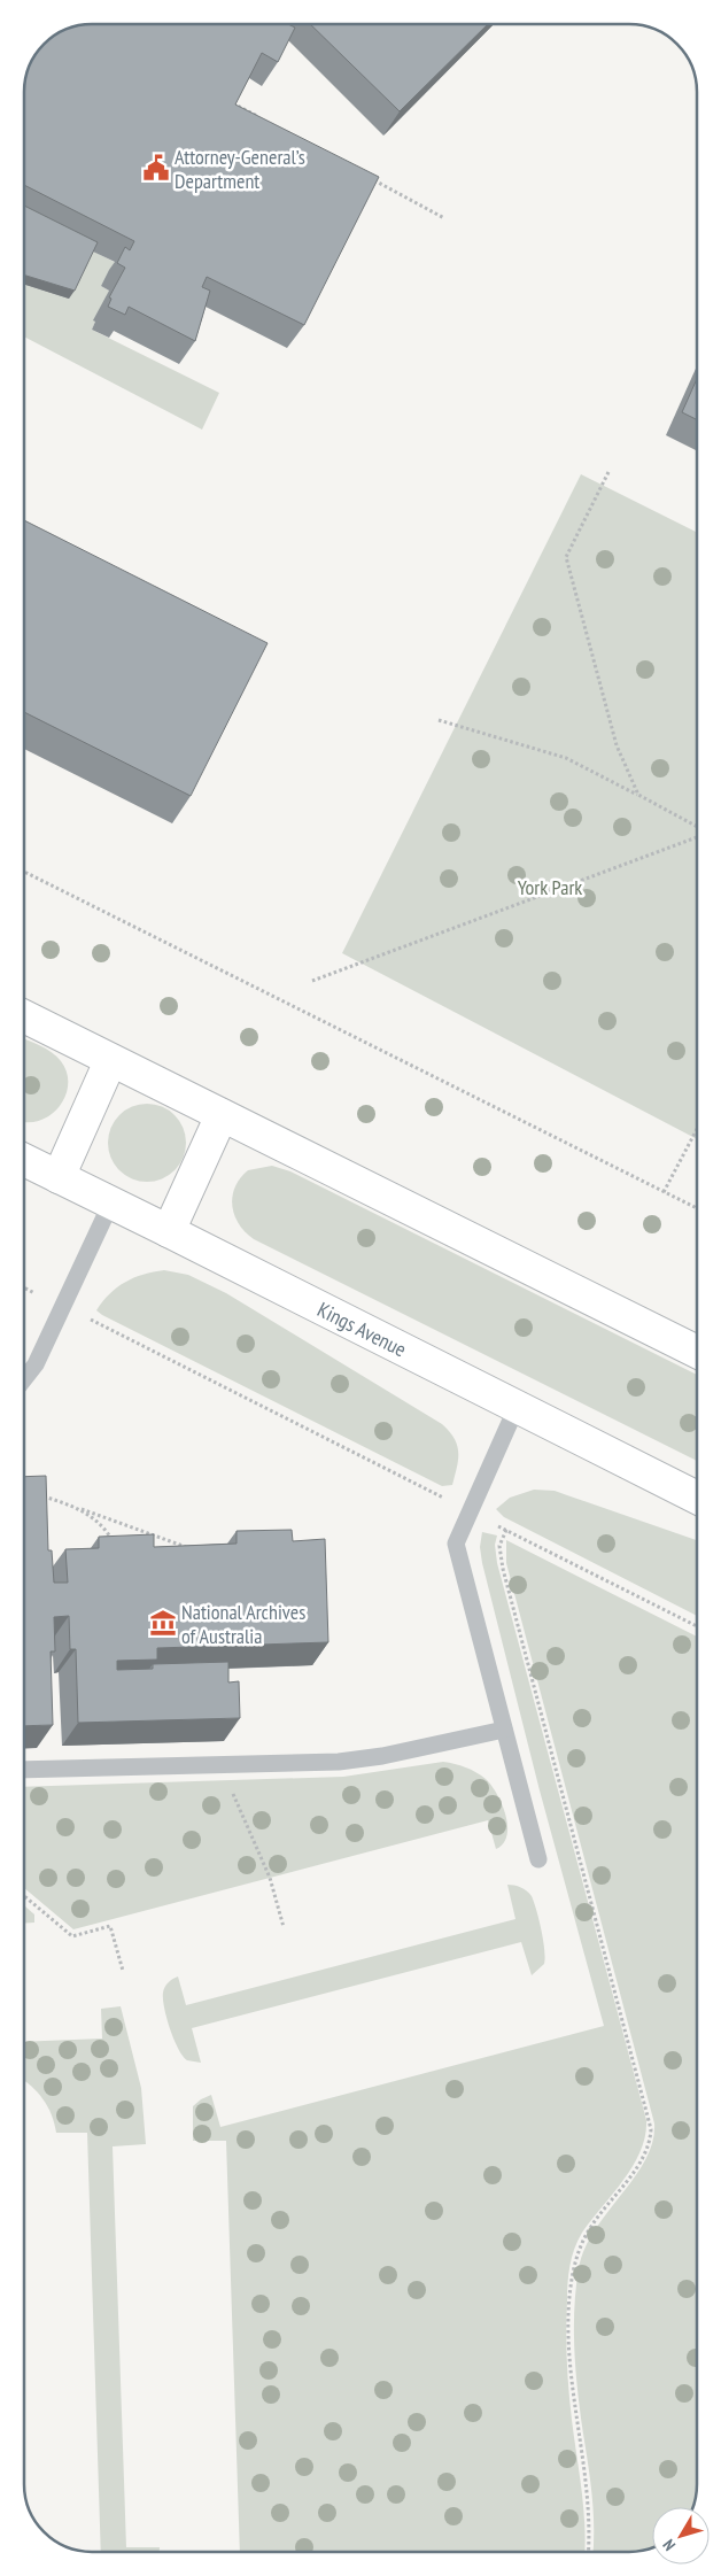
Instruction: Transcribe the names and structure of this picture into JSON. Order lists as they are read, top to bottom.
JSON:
{
  "streets": {
    "main road": ["Kings Avenue"]
  },
  "parks": ["York Park"],
  "places": {
    "public building": ["Attorney-General’s Department"],
    "museum": ["National Archives of Australia"]
  },
  "north": "bottom left"
}
